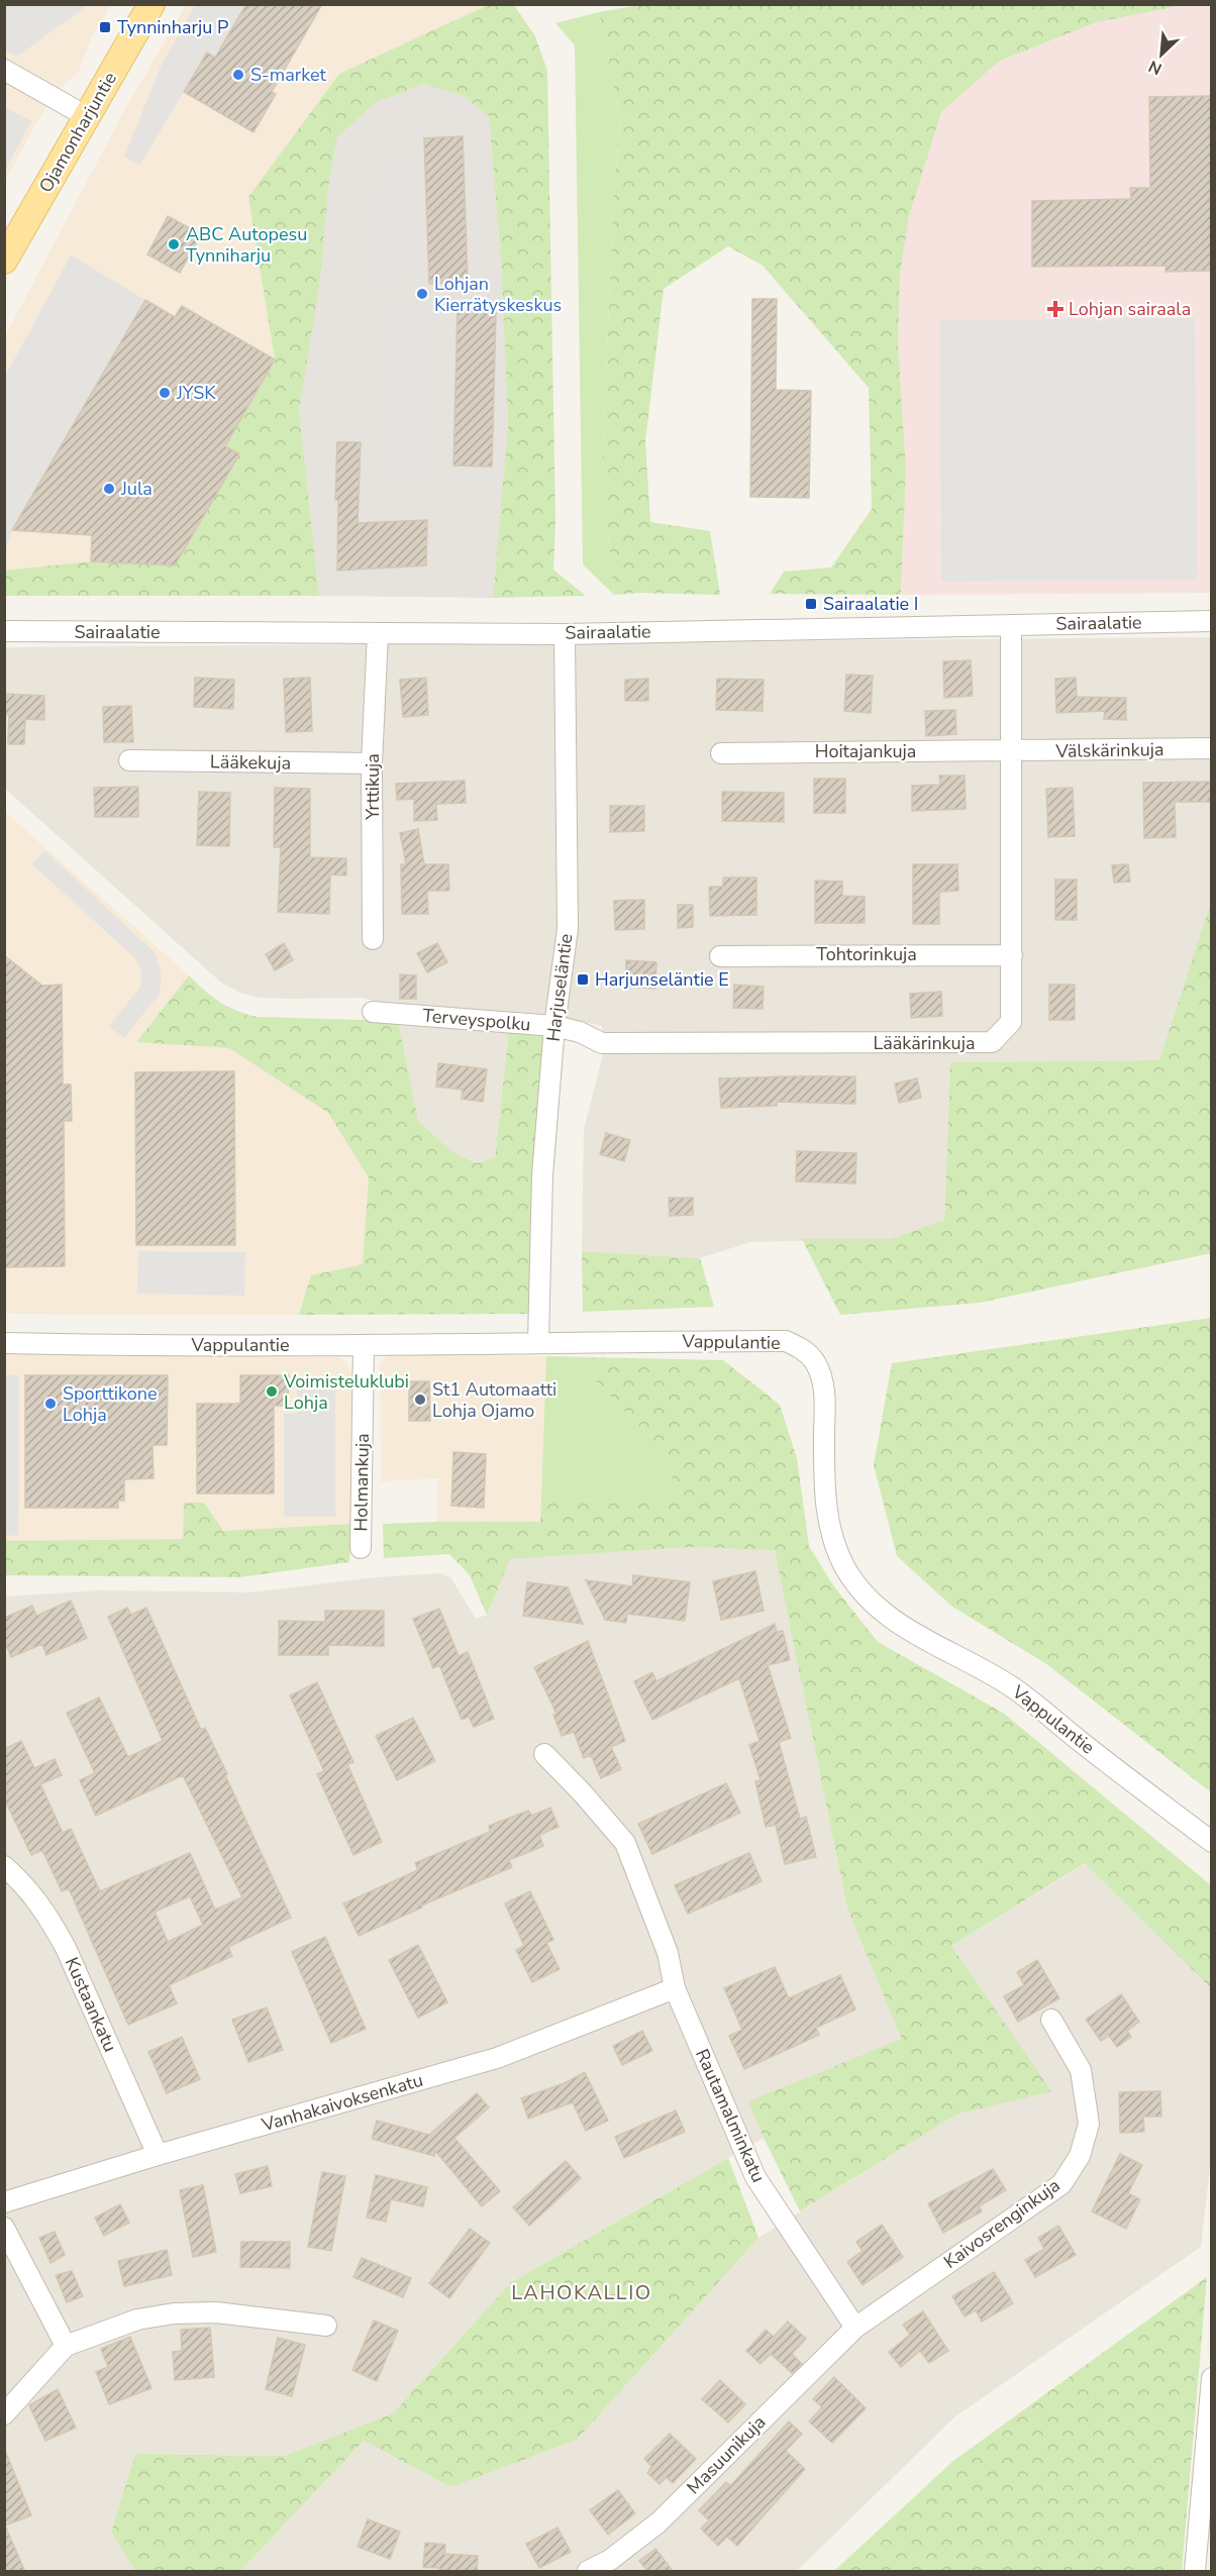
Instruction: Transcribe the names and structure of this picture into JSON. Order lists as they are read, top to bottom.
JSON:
{
  "streets": {
    "main road": ["Ojamonharjuntie"],
    "street": [
      "Sairaalatie",
      "Välskärinkuja",
      "Hoitajankuja",
      "Lääkekuja",
      "Yrttikuja",
      "Tohtorinkuja",
      "Harjuseläntie",
      "Terveyspolku",
      "Lääkärinkuja",
      "Vappulantie",
      "Holmankuja",
      "Kustaankatu",
      "Vanhakaivoksenkatu",
      "Rautamalminkatu",
      "Kaivosrenginkuja",
      "Masuunikuja"
    ]
  },
  "crossings": [
    ["Sairaalatie", "Yrttikuja"],
    ["Sairaalatie", "Harjuseläntie"],
    ["Sairaalatie", "Lääkärinkuja"],
    ["Välskärinkuja", "Hoitajankuja"],
    ["Välskärinkuja", "Lääkärinkuja"],
    ["Hoitajankuja", "Lääkärinkuja"],
    ["Lääkekuja", "Yrttikuja"],
    ["Tohtorinkuja", "Lääkärinkuja"],
    ["Harjuseläntie", "Terveyspolku"],
    ["Harjuseläntie", "Vappulantie"],
    ["Terveyspolku", "Lääkärinkuja"],
    ["Vappulantie", "Holmankuja"],
    ["Kustaankatu", "Vanhakaivoksenkatu"],
    ["Vanhakaivoksenkatu", "Rautamalminkatu"],
    ["Rautamalminkatu", "Kaivosrenginkuja"],
    ["Rautamalminkatu", "Masuunikuja"],
    ["Kaivosrenginkuja", "Masuunikuja"]
  ],
  "districts": ["LAHOKALLIO"],
  "places": {
    "transit": ["Tynninharju P", "Sairaalatie I", "Harjunseläntie E"],
    "other": [
      "S-market",
      "ABC Autopesu Tynniharju",
      "Lohjan Kierrätyskeskus",
      "JYSK",
      "Jula",
      "Voimisteluklubi Lohja",
      "St1 Automaatti Lohja Ojamo",
      "Sporttikone Lohja"
    ],
    "health": ["Lohjan sairaala"]
  },
  "north": "bottom left"
}
